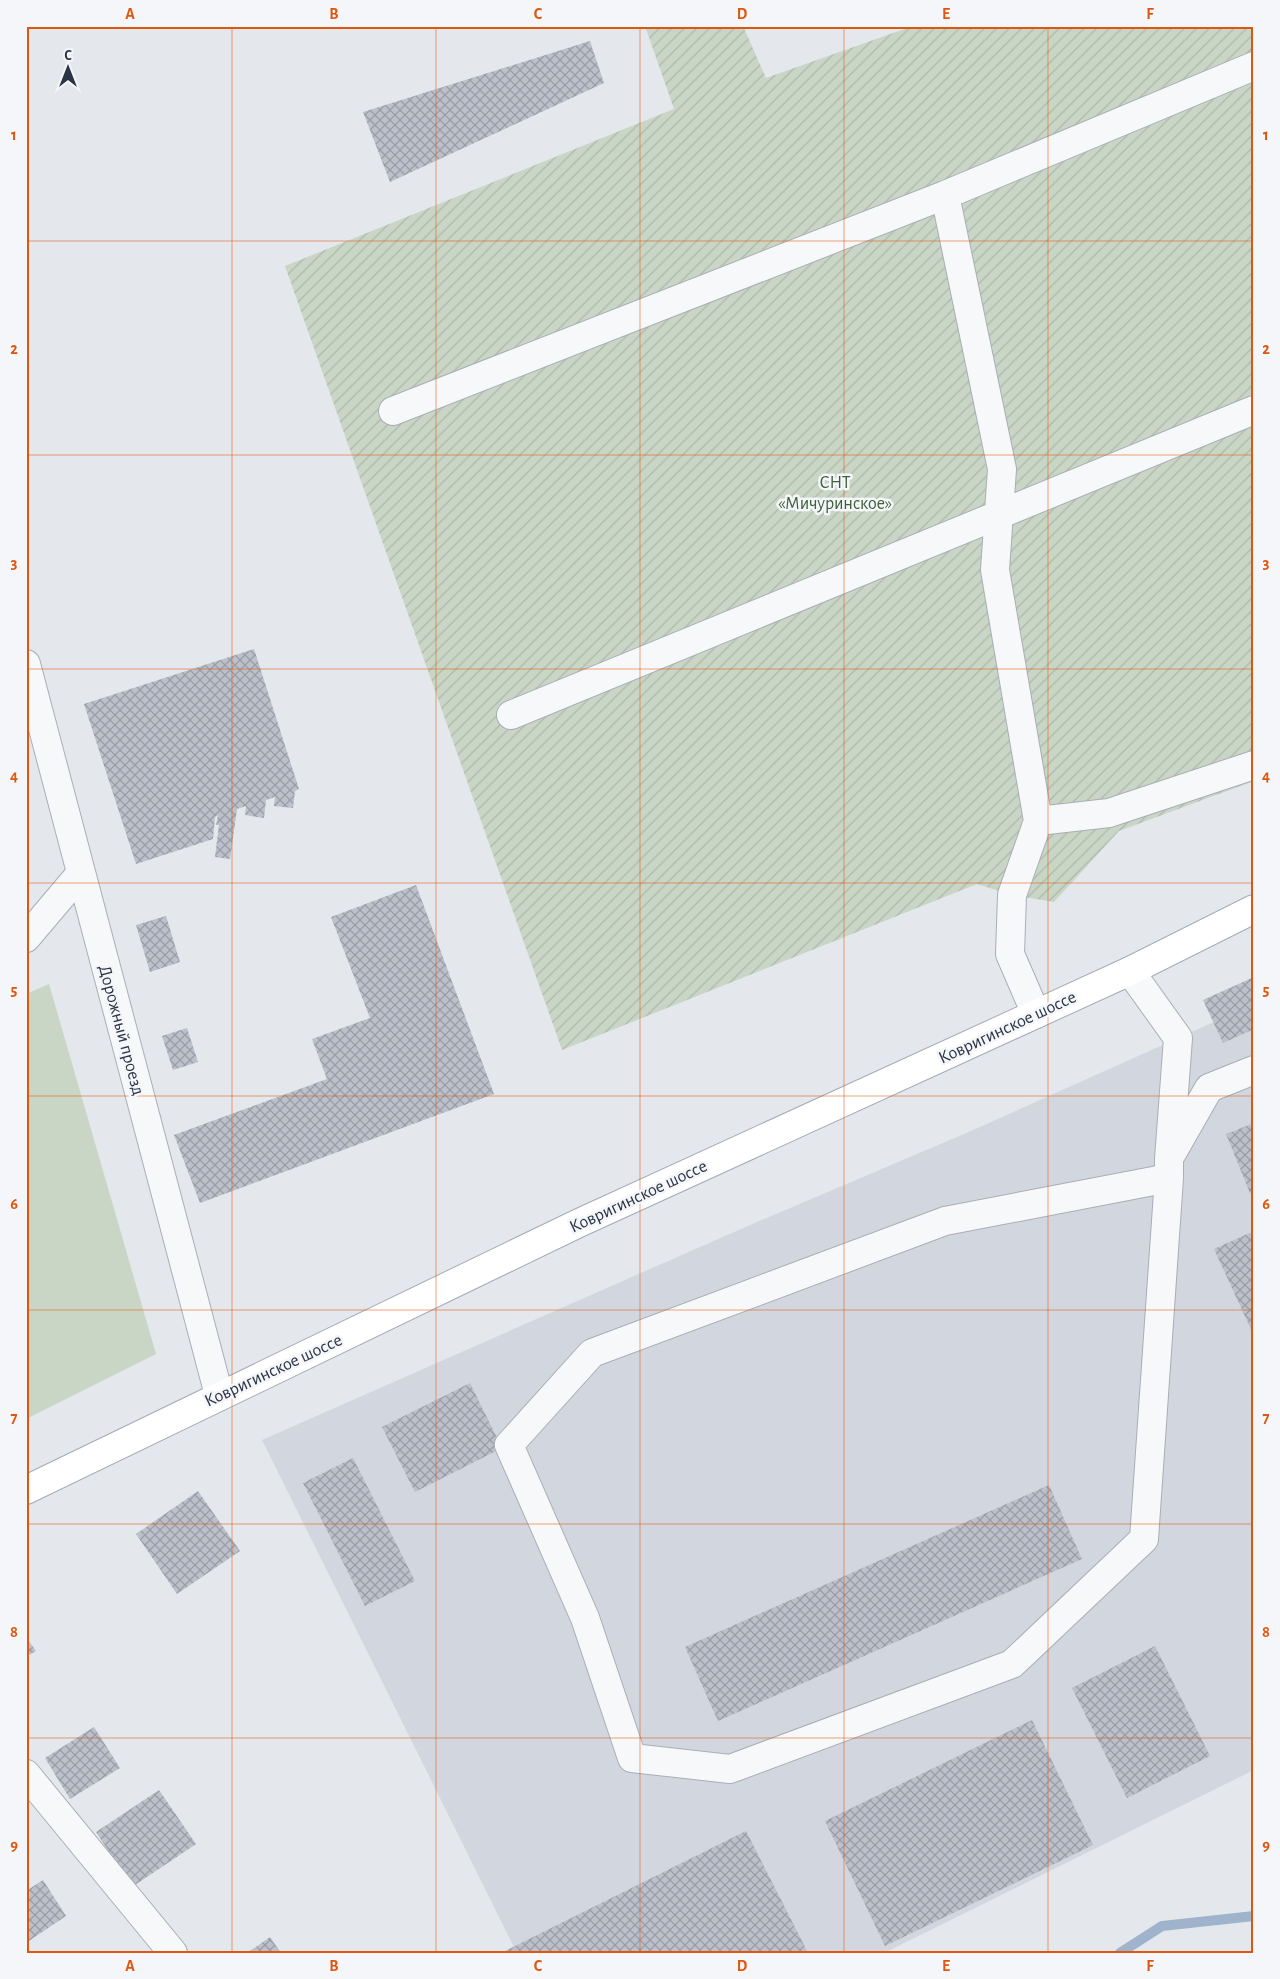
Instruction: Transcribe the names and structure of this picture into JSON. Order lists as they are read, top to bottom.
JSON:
{
  "streets": {
    "main road": ["Ковригинское шоссе"],
    "street": ["Дорожный проезд"]
  },
  "crossings": [
    ["Ковригинское шоссе", "Дорожный проезд"]
  ],
  "parks": ["СНТ «Мичуринское»"],
  "north": "top",
  "grid": {
    "columns": [
      "A",
      "B",
      "C",
      "D",
      "E",
      "F"
    ],
    "rows": [
      "1",
      "2",
      "3",
      "4",
      "5",
      "6",
      "7",
      "8",
      "9"
    ]
  }
}
